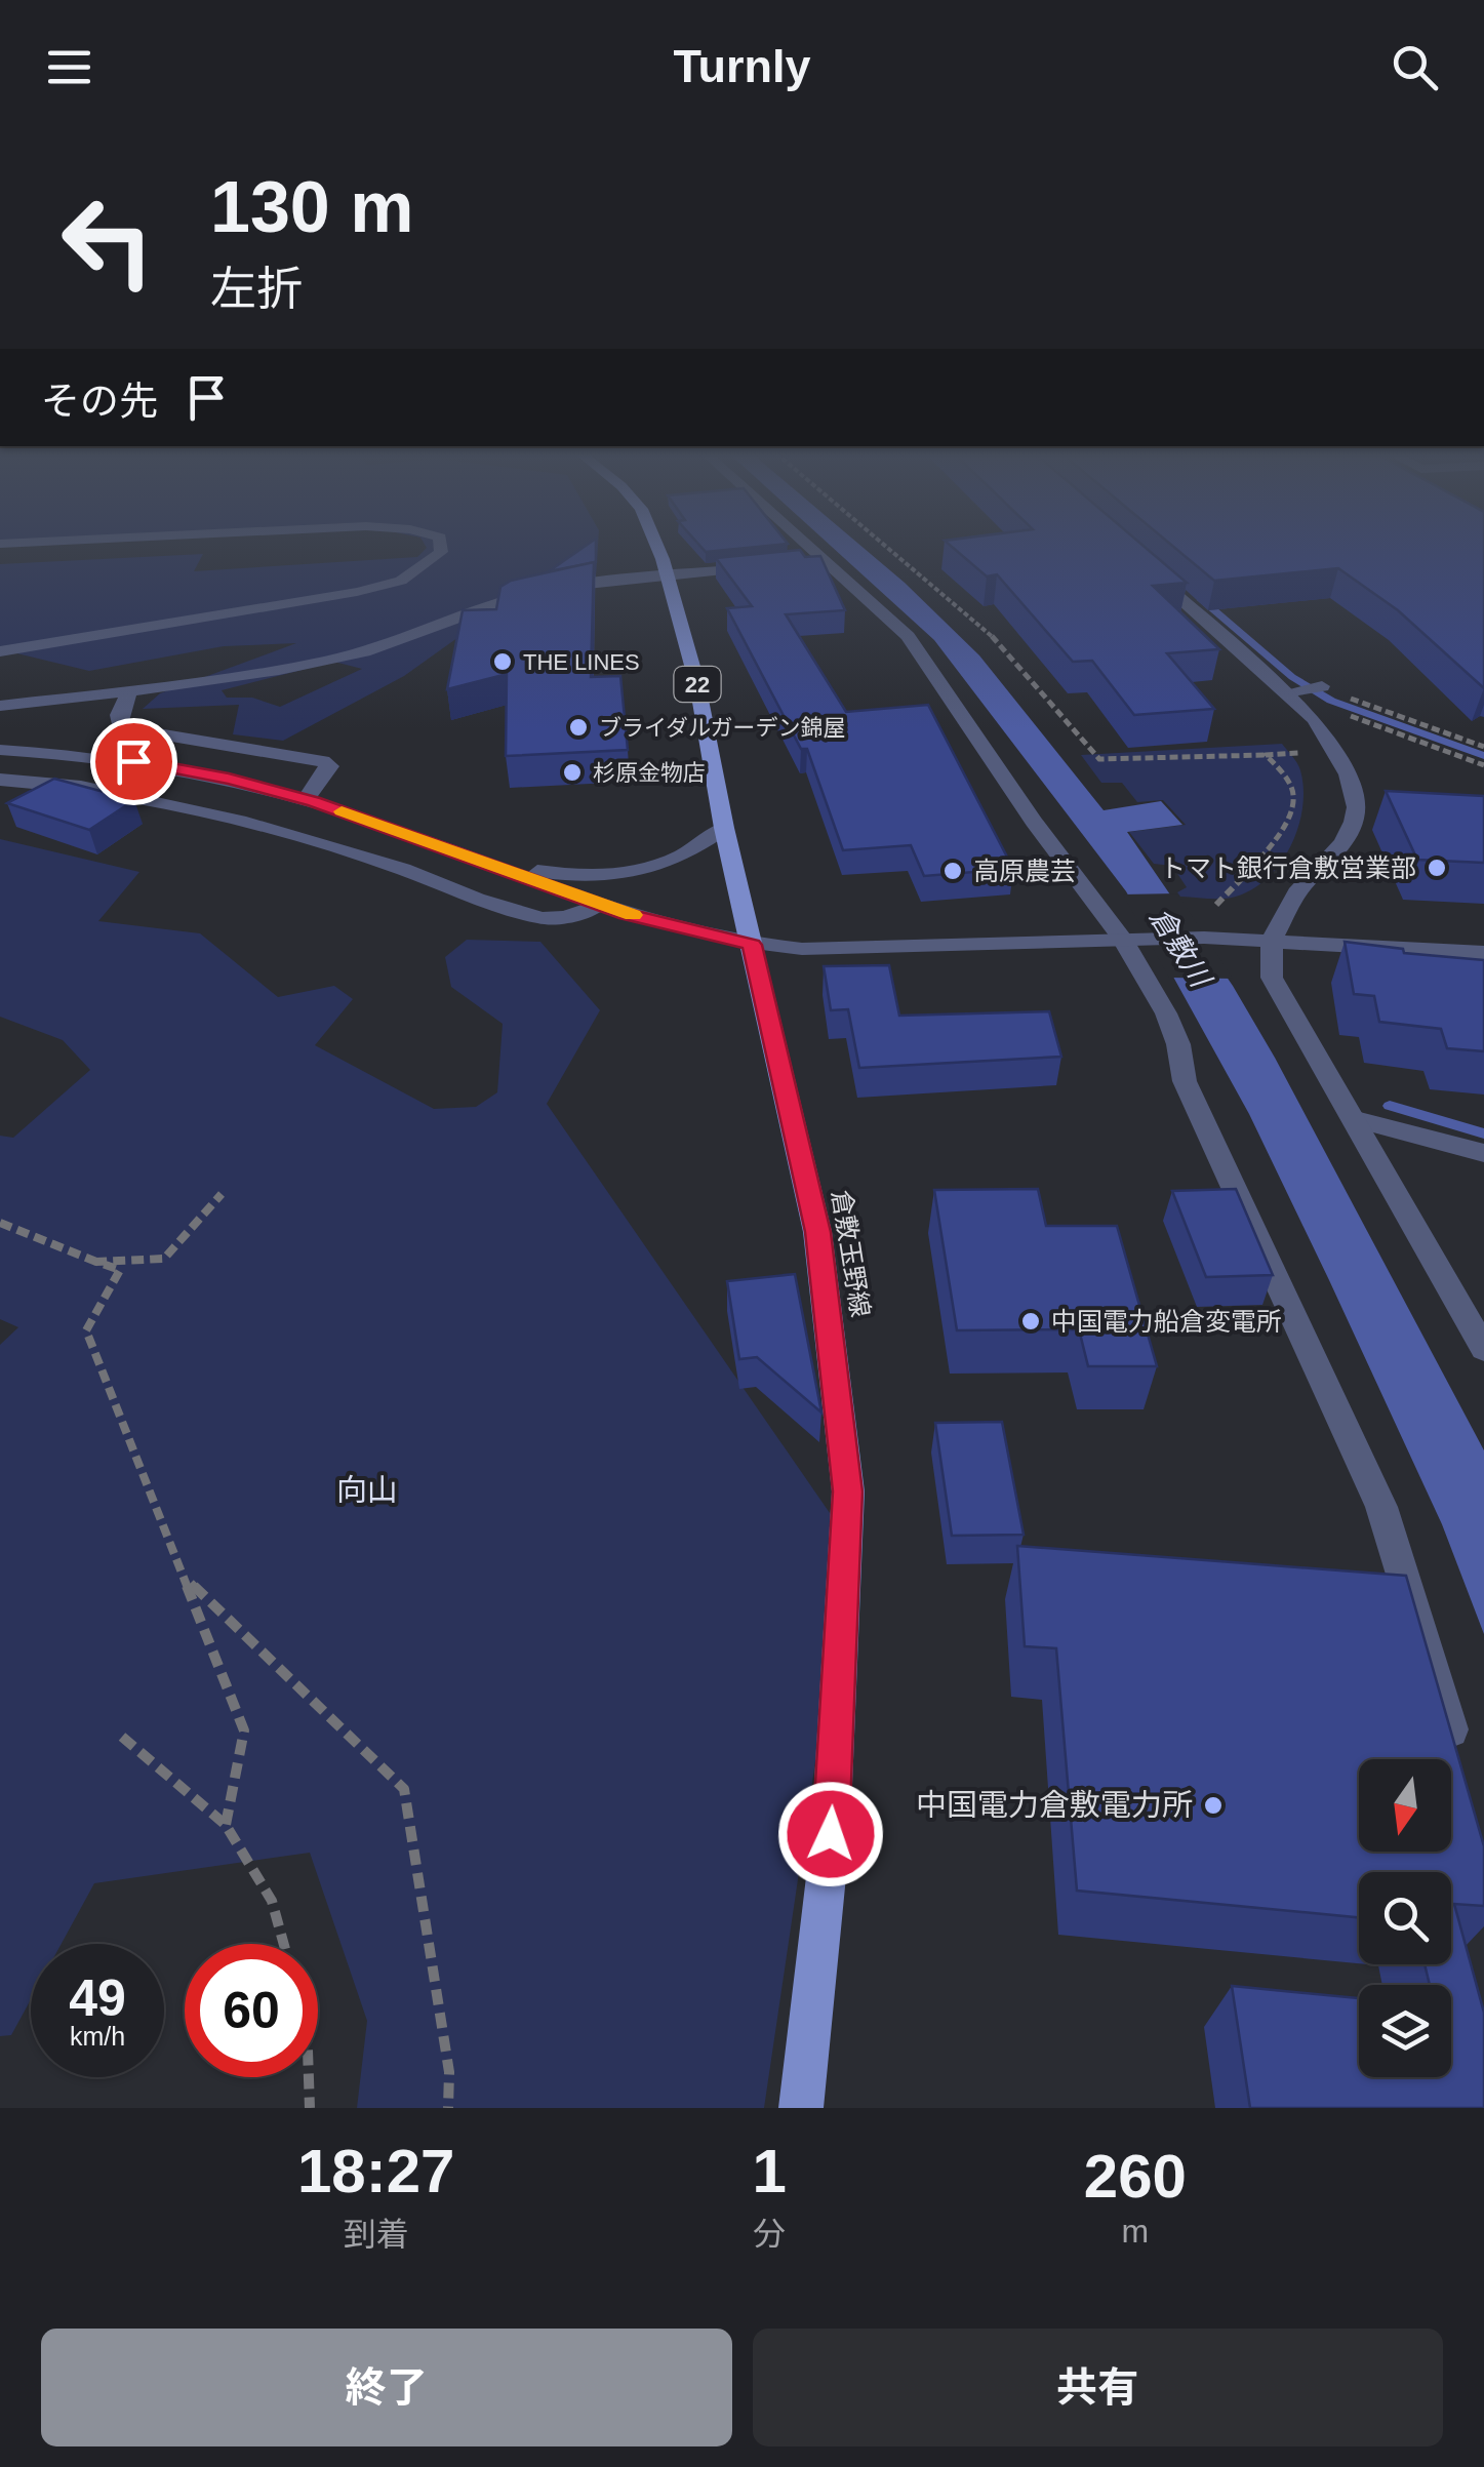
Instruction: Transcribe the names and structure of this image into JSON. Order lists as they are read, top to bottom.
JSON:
{
  "streets": {
    "main road": ["22", "倉敷玉野線"]
  },
  "water": ["倉敷川"],
  "parks": ["向山"],
  "places": [
    "THE LINES",
    "ブライダルガーデン錦屋",
    "杉原金物店",
    "トマト銀行倉敷営業部",
    "高原農芸",
    "中国電力船倉変電所",
    "中国電力倉敷電力所"
  ],
  "north": "bottom",
  "page": {
    "header": "Turnly",
    "turn": ["130 m", "左折"],
    "then": "その先",
    "speed": "49 km/h",
    "limit": "60",
    "eta": [
      "18:27",
      "到着",
      "1",
      "分",
      "260",
      "m"
    ],
    "buttons": ["終了", "共有"]
  }
}
